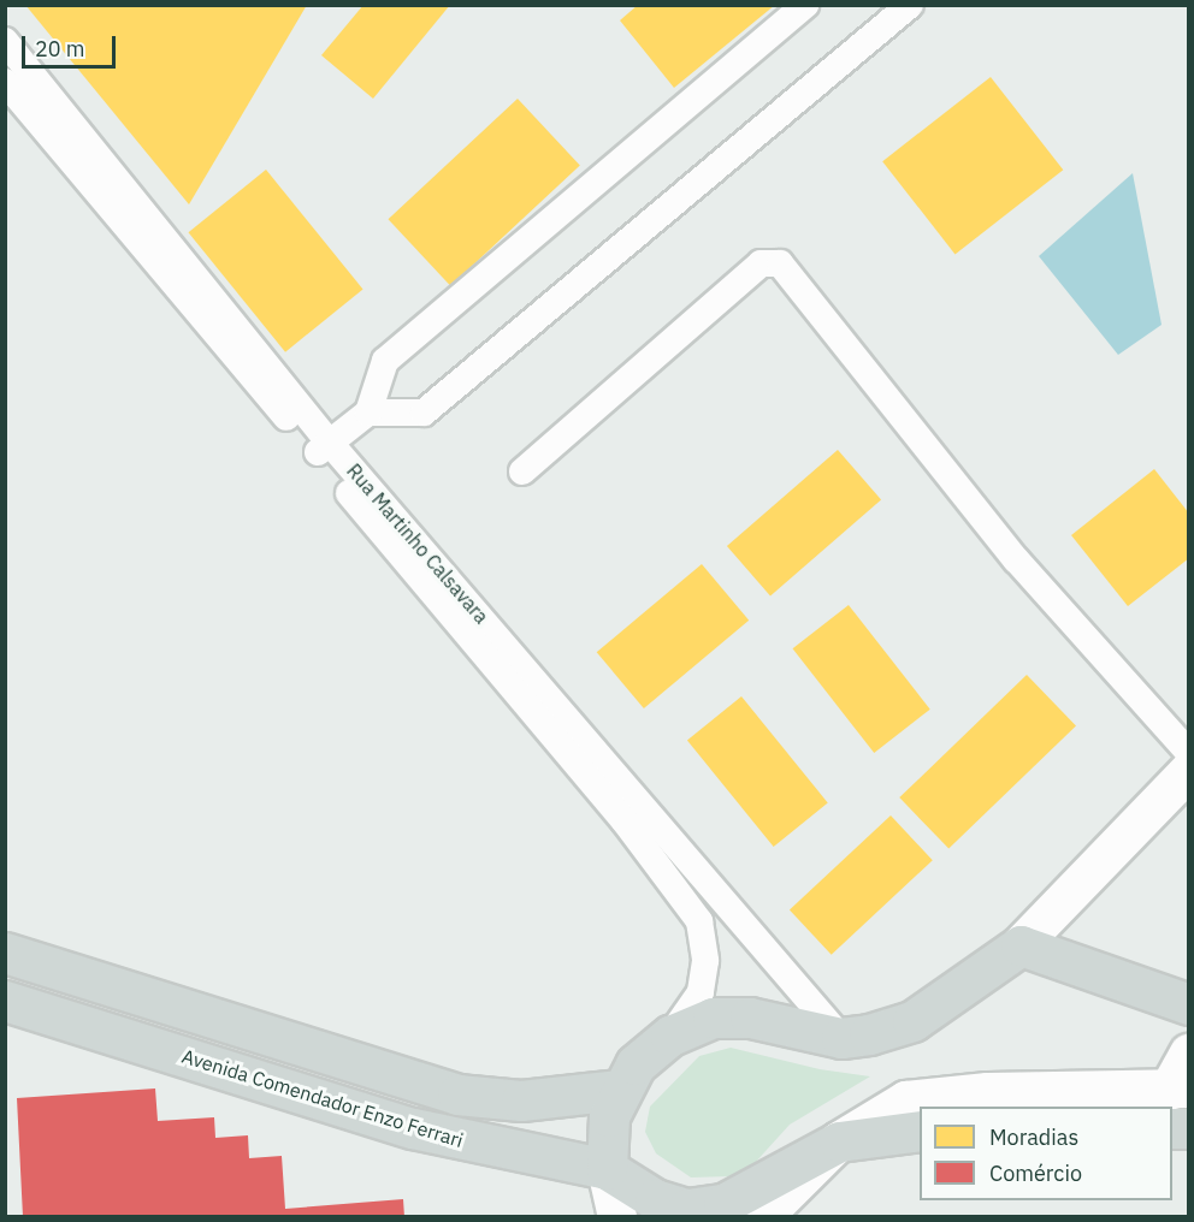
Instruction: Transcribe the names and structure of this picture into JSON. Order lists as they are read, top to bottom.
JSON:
{
  "streets": {
    "main road": ["Avenida Comendador Enzo Ferrari"],
    "street": ["Rua Martinho Calsavara"]
  },
  "legend": ["Moradias", "Comércio"],
  "scale_bar": "20 m"
}
